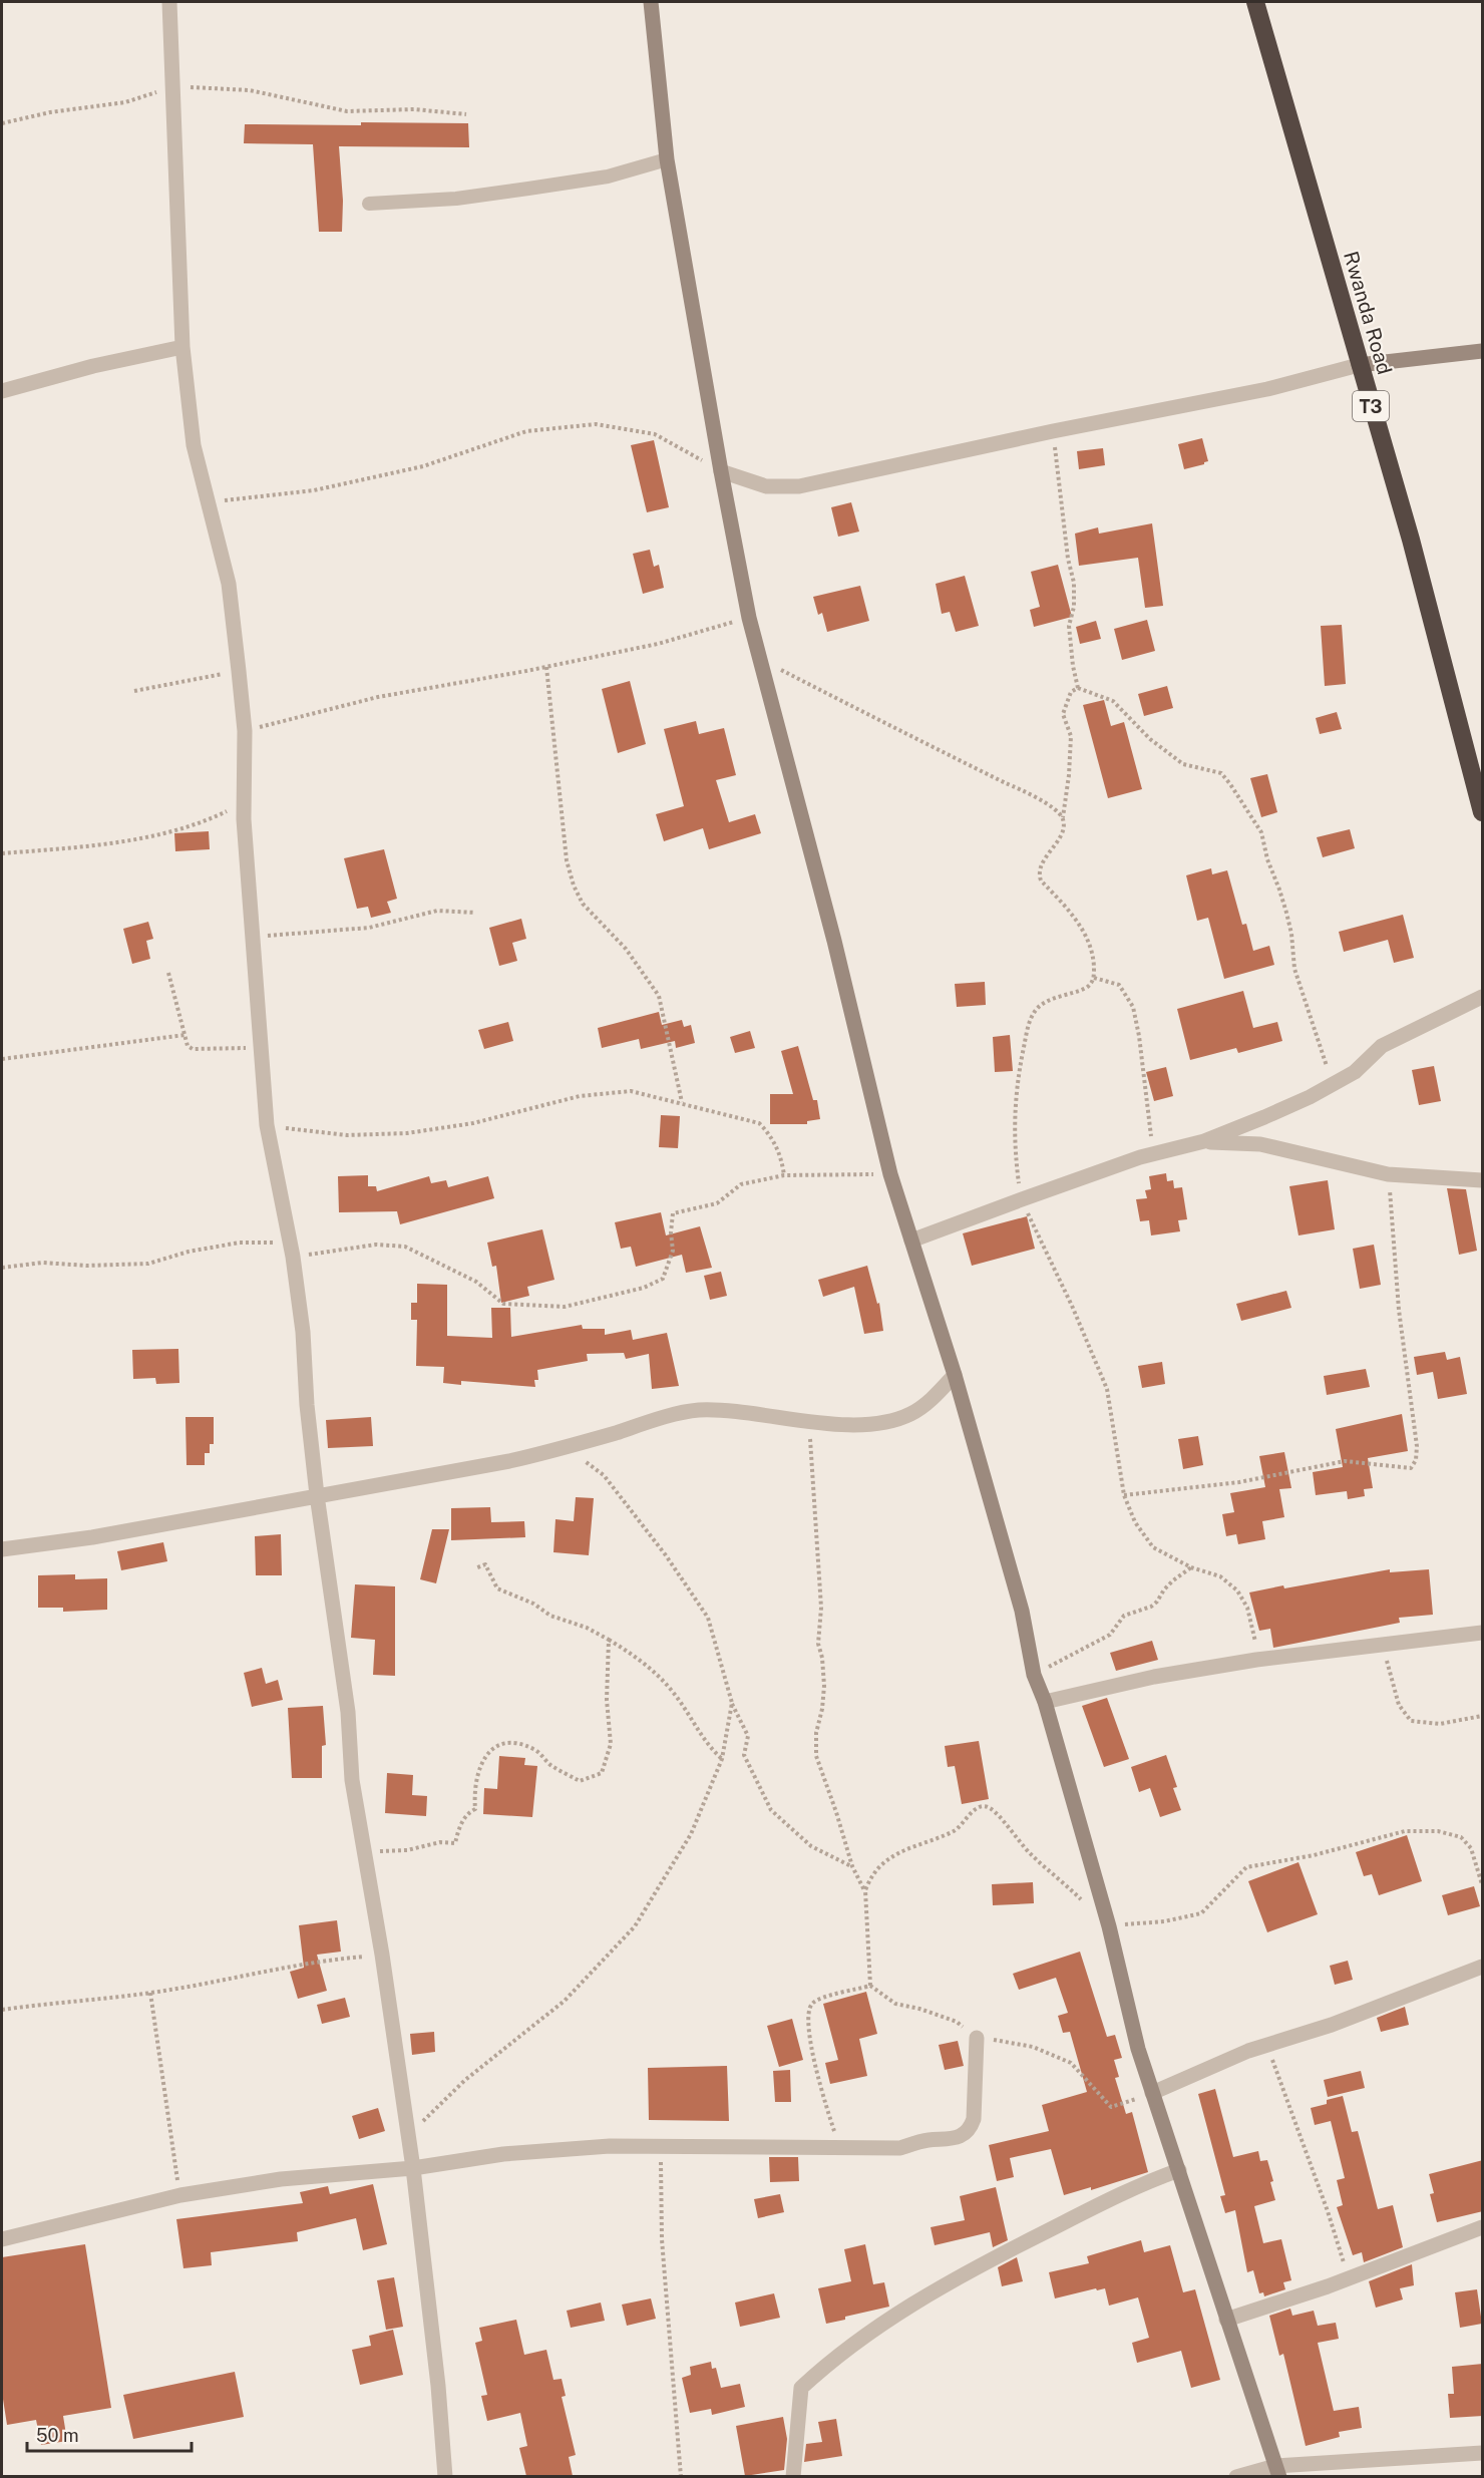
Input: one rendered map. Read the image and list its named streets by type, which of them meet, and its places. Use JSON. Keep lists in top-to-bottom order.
{
  "streets": {
    "highway": ["Rwanda Road", "T3"]
  },
  "scale_bar": "50 m"
}
